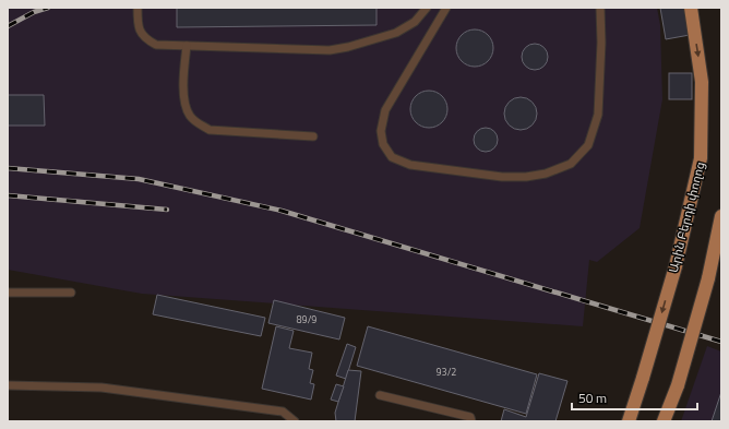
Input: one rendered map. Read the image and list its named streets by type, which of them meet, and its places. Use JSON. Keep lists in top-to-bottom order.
{
  "streets": {
    "main road": ["Արին Բերդի փողոց"]
  },
  "house_numbers": ["89/9", "93/2"],
  "scale_bar": "50 m"
}
